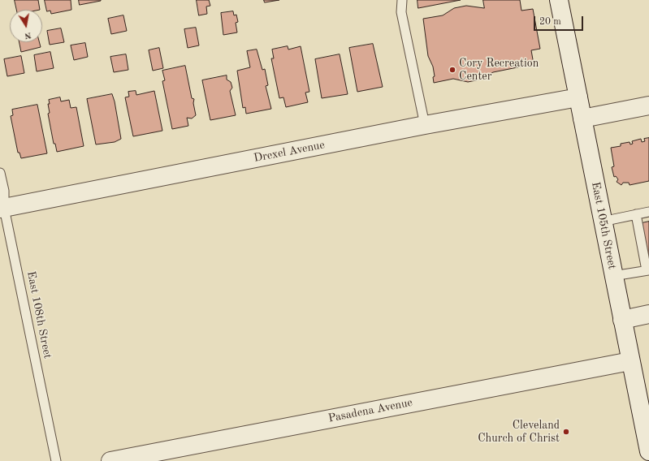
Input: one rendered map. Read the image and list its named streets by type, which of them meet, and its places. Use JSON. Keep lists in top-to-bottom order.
{
  "streets": {
    "street": ["Drexel Avenue", "East 105th Street", "Pasadena Avenue"],
    "lane": ["East 108th Street"]
  },
  "crossings": [
    ["Drexel Avenue", "East 105th Street"],
    ["Drexel Avenue", "East 108th Street"],
    ["East 105th Street", "Pasadena Avenue"]
  ],
  "places": ["Cory Recreation Center", "Cleveland Church of Christ"],
  "scale_bar": "20 m",
  "north": "bottom"
}
